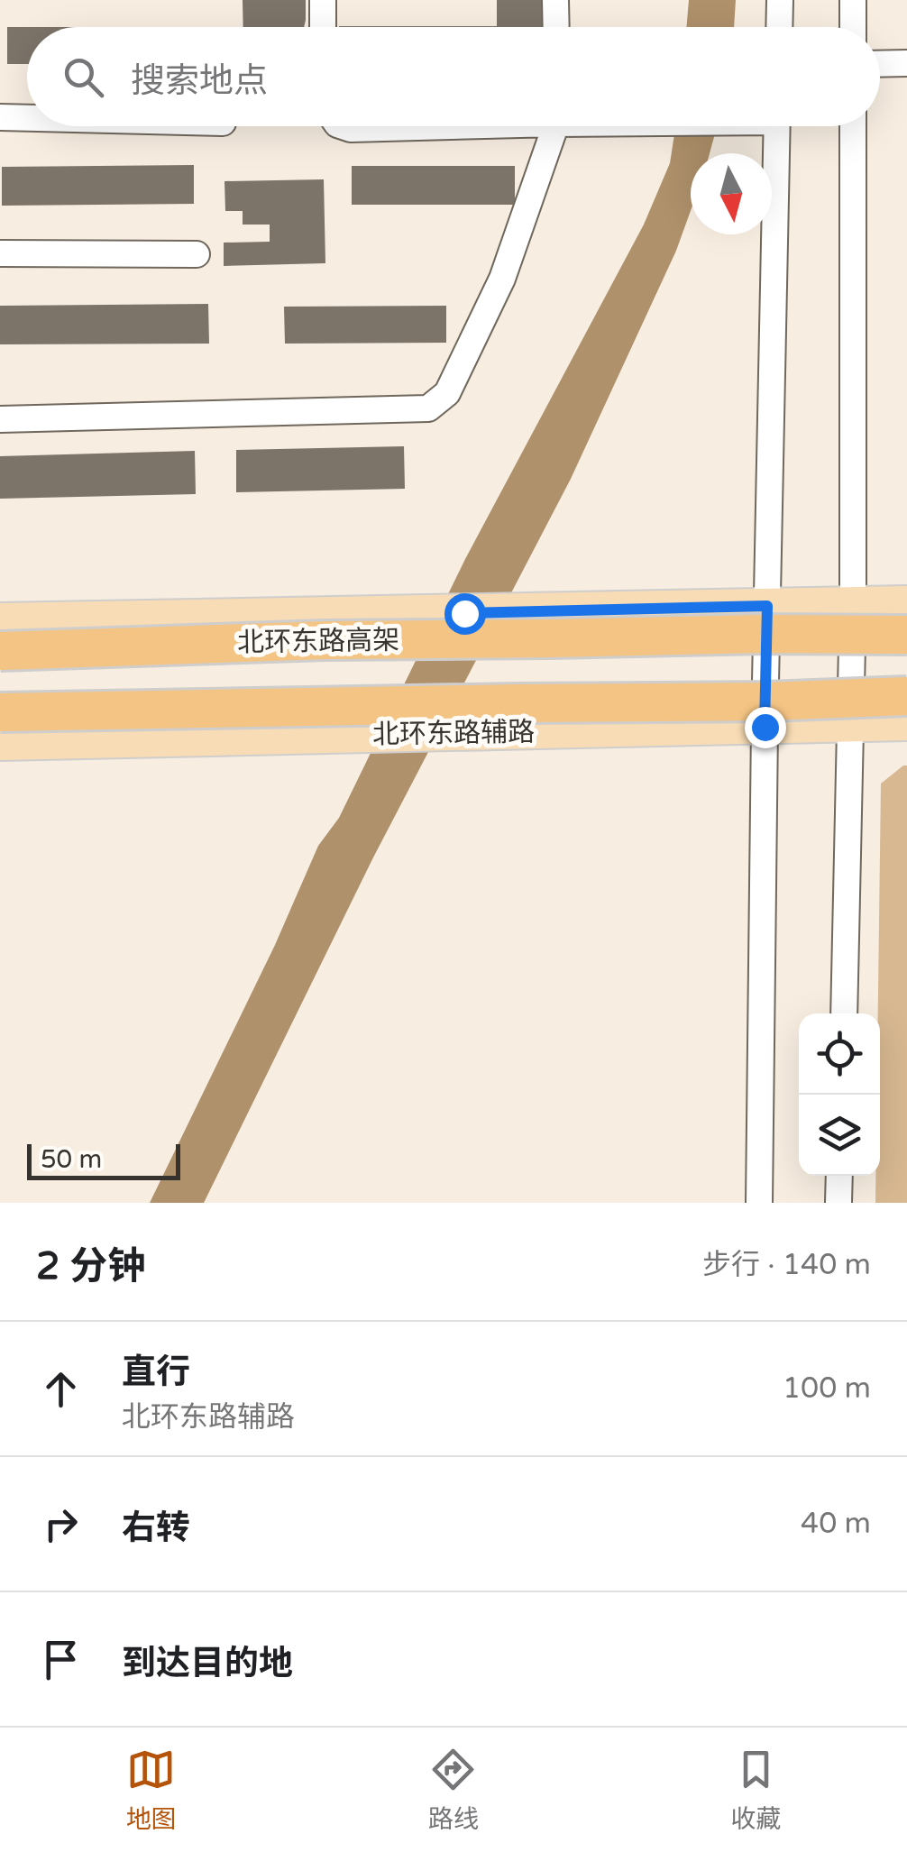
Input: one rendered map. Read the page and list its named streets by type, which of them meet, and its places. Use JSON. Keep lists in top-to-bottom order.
{
  "streets": {
    "highway": ["北环东路高架"],
    "main road": ["北环东路辅路"]
  },
  "scale_bar": "50 m",
  "north": "bottom",
  "page": {
    "search": "搜索地点",
    "scale": "50 m",
    "heading": ["2 分钟", "步行 · 140 m"],
    "list": [
      ["直行", "北环东路辅路", "100 m"],
      ["右转", "40 m"],
      "到达目的地"
    ],
    "nav": ["地图", "路线", "收藏"]
  }
}
